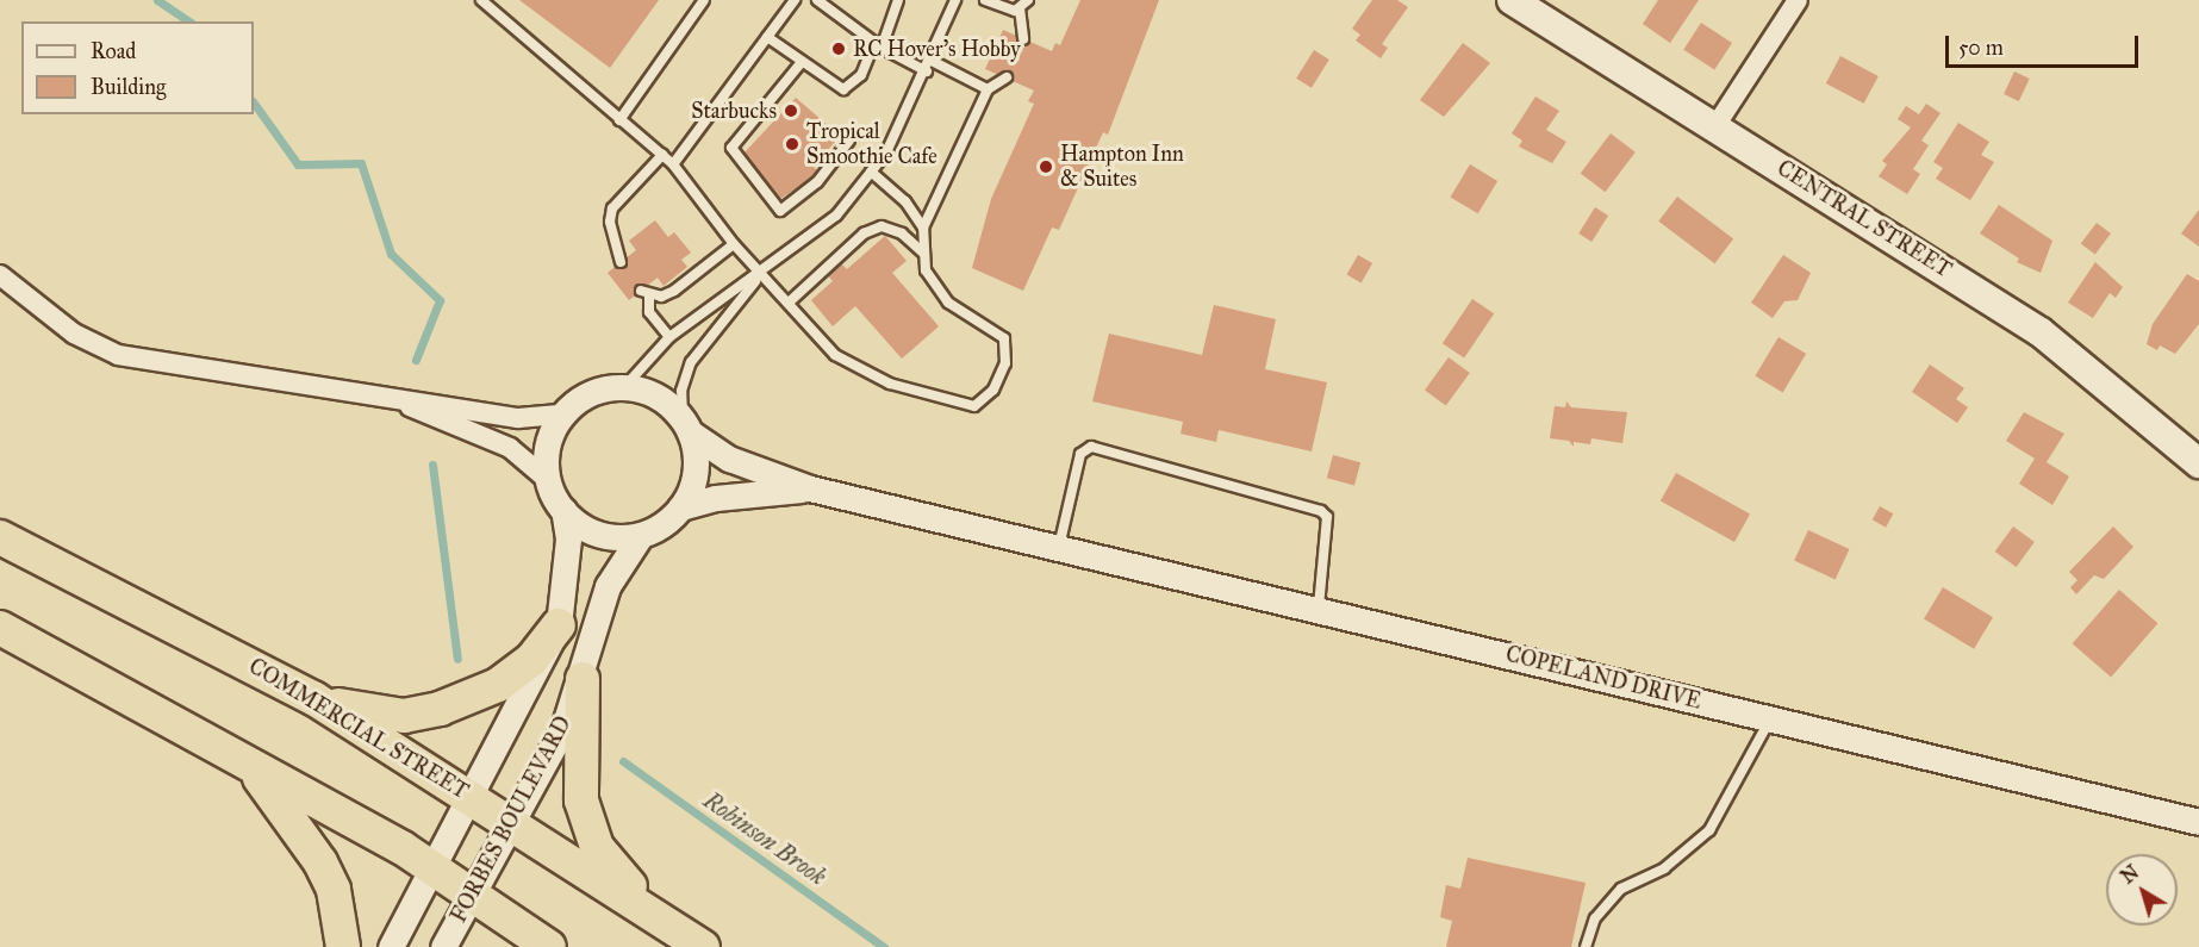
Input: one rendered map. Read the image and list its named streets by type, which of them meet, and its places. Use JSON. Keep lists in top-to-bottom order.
{
  "streets": {
    "highway": ["COMMERCIAL STREET"],
    "main road": ["CENTRAL STREET"],
    "street": ["COPELAND DRIVE", "FORBES BOULEVARD"]
  },
  "crossings": [
    ["COMMERCIAL STREET", "FORBES BOULEVARD"]
  ],
  "water": ["Robinson Brook"],
  "places": [
    "RC Hover's Hobby",
    "Starbucks",
    "Tropical Smoothie Cafe",
    "Hampton Inn & Suites"
  ],
  "legend": ["Road", "Building"],
  "scale_bar": "50 m",
  "north": "top left"
}
